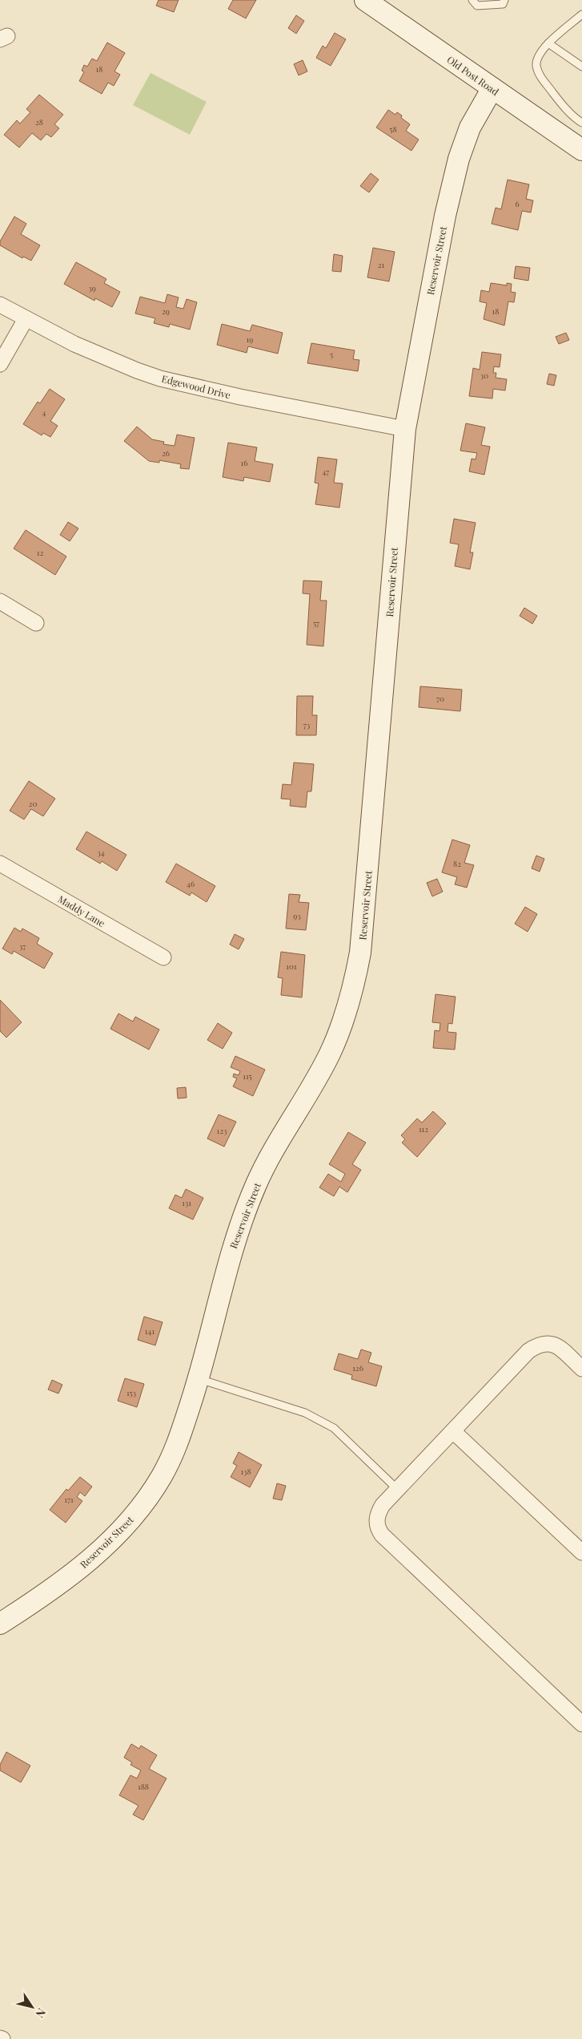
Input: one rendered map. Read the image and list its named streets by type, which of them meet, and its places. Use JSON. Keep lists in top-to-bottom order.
{
  "streets": {
    "street": [
      "Old Post Road",
      "Reservoir Street",
      "Edgewood Drive",
      "Maddy Lane"
    ]
  },
  "crossings": [
    ["Old Post Road", "Reservoir Street"],
    ["Reservoir Street", "Edgewood Drive"]
  ],
  "house_numbers": [
    "18",
    "28",
    "58",
    "6",
    "21",
    "39",
    "29",
    "18",
    "19",
    "5",
    "30",
    "4",
    "26",
    "16",
    "47",
    "12",
    "57",
    "70",
    "73",
    "20",
    "34",
    "82",
    "46",
    "93",
    "37",
    "101",
    "115",
    "112",
    "123",
    "131",
    "141",
    "126",
    "153",
    "138",
    "171",
    "188"
  ],
  "north": "bottom right"
}
